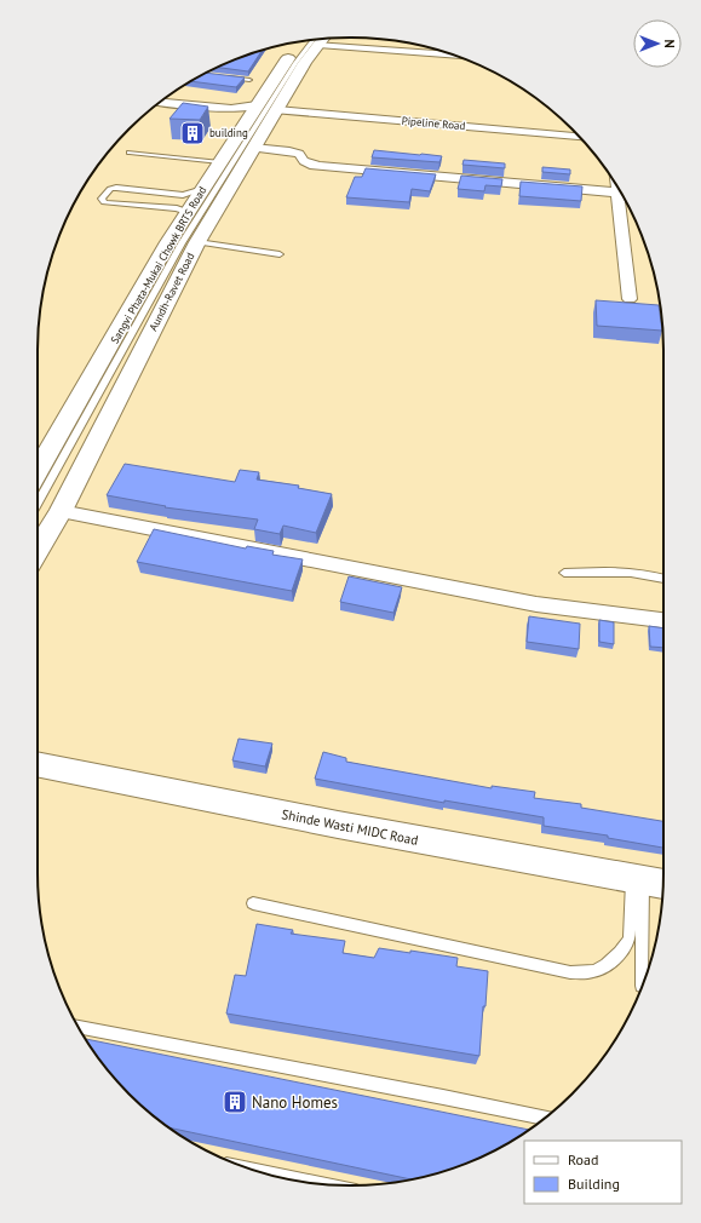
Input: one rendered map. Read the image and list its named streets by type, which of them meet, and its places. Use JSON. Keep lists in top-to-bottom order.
{
  "streets": {
    "main road": ["Aundh-Ravet Road"],
    "street": ["Pipeline Road", "Shinde Wasti MIDC Road"],
    "lane": ["Sangvi Phata-Mukai Chowk BRTS Road"]
  },
  "crossings": [
    ["Pipeline Road", "Aundh-Ravet Road"]
  ],
  "places": {
    "building": ["building", "Nano Homes"]
  },
  "legend": ["Road", "Building"],
  "north": "right"
}
